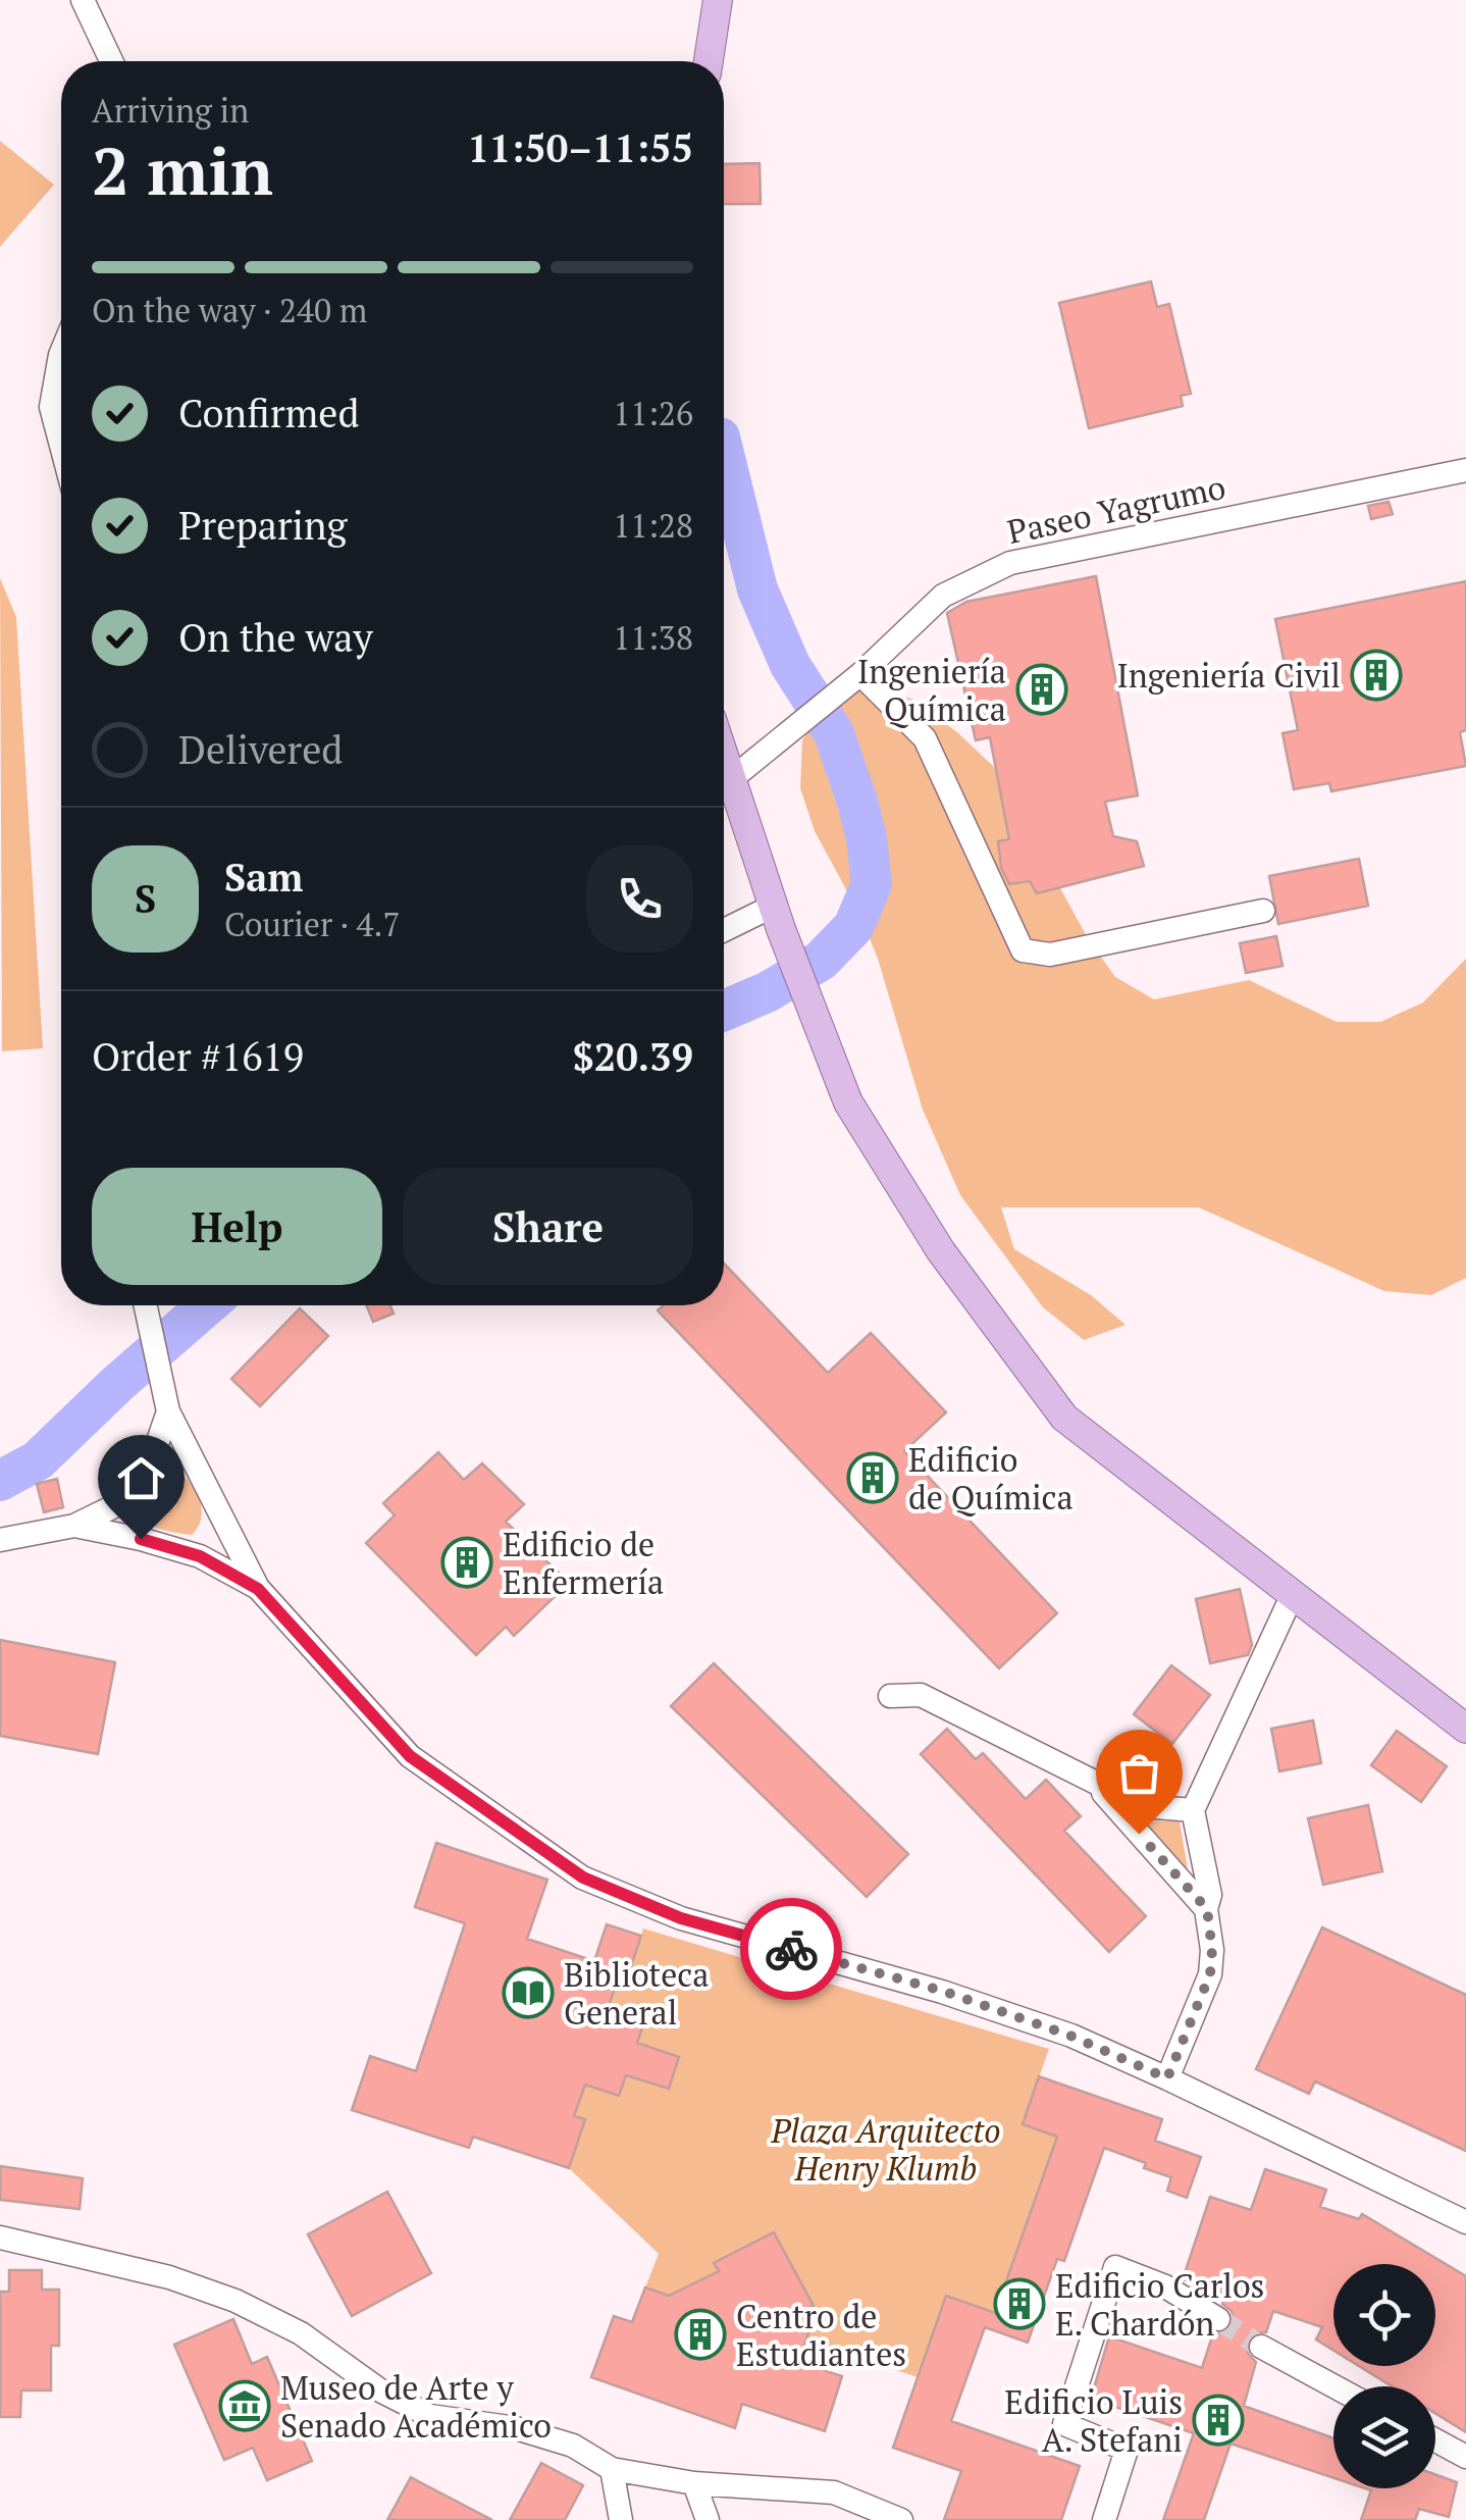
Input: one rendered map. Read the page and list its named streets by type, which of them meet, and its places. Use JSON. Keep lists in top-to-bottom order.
{
  "streets": {
    "street": ["Paseo Yagrumo"]
  },
  "parks": ["Plaza Arquitecto Henry Klumb"],
  "places": {
    "building": [
      "Ingeniería Civil",
      "Ingeniería Química",
      "Edificio de Química",
      "Edificio de Enfermería",
      "Edificio Carlos E. Chardón",
      "Centro de Estudiantes",
      "Edificio Luis A. Stefani"
    ],
    "library": ["Biblioteca General"],
    "museum": ["Museo de Arte y Senado Académico"]
  },
  "page": {
    "heading": ["2 min", "Arriving in", "11:50–11:55"],
    "panel": [
      "Sam",
      "Courier · 4.7",
      "Order #1619",
      "$20.39"
    ],
    "bar": "On the way · 240 m",
    "list": [
      ["Confirmed", "11:26"],
      ["Preparing", "11:28"],
      ["On the way", "11:38"],
      "Delivered"
    ],
    "round": "S",
    "buttons": ["Help", "Share"]
  }
}
